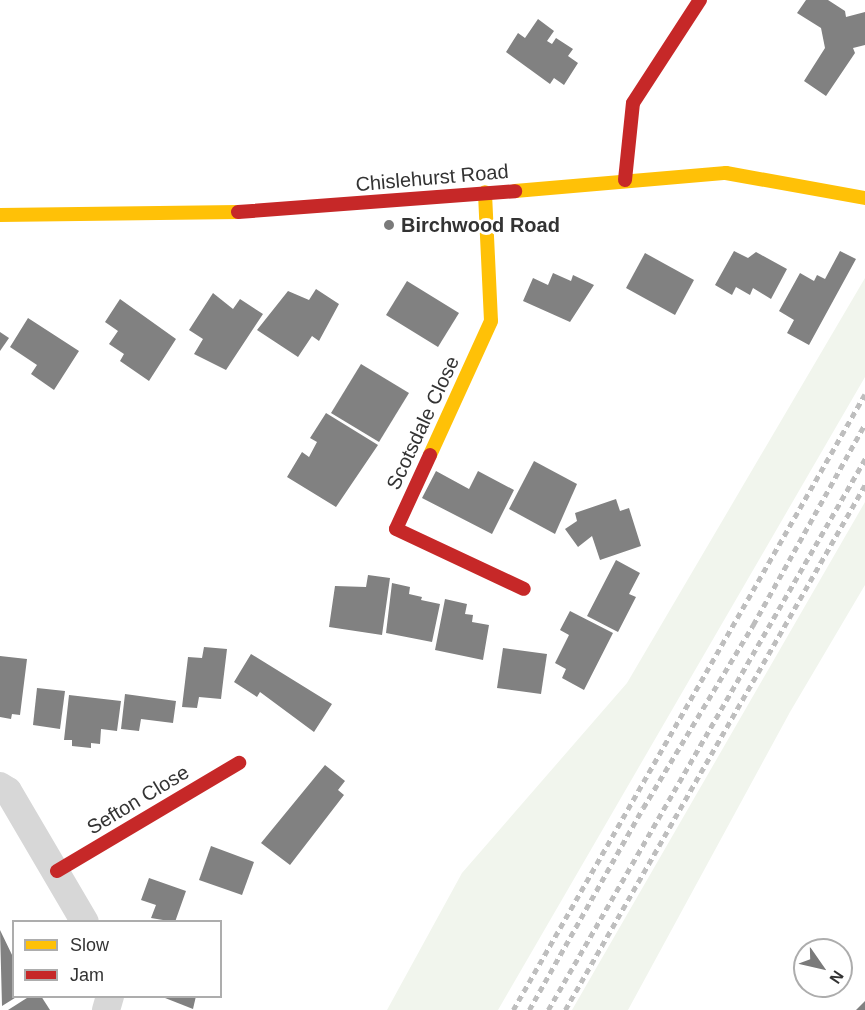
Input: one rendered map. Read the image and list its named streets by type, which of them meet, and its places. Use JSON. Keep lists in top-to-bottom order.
{
  "streets": {
    "street": ["Chislehurst Road", "Scotsdale Close", "Sefton Close"]
  },
  "crossings": [
    ["Chislehurst Road", "Scotsdale Close"]
  ],
  "places": ["Birchwood Road"],
  "legend": ["Slow", "Jam"],
  "north": "bottom right"
}
